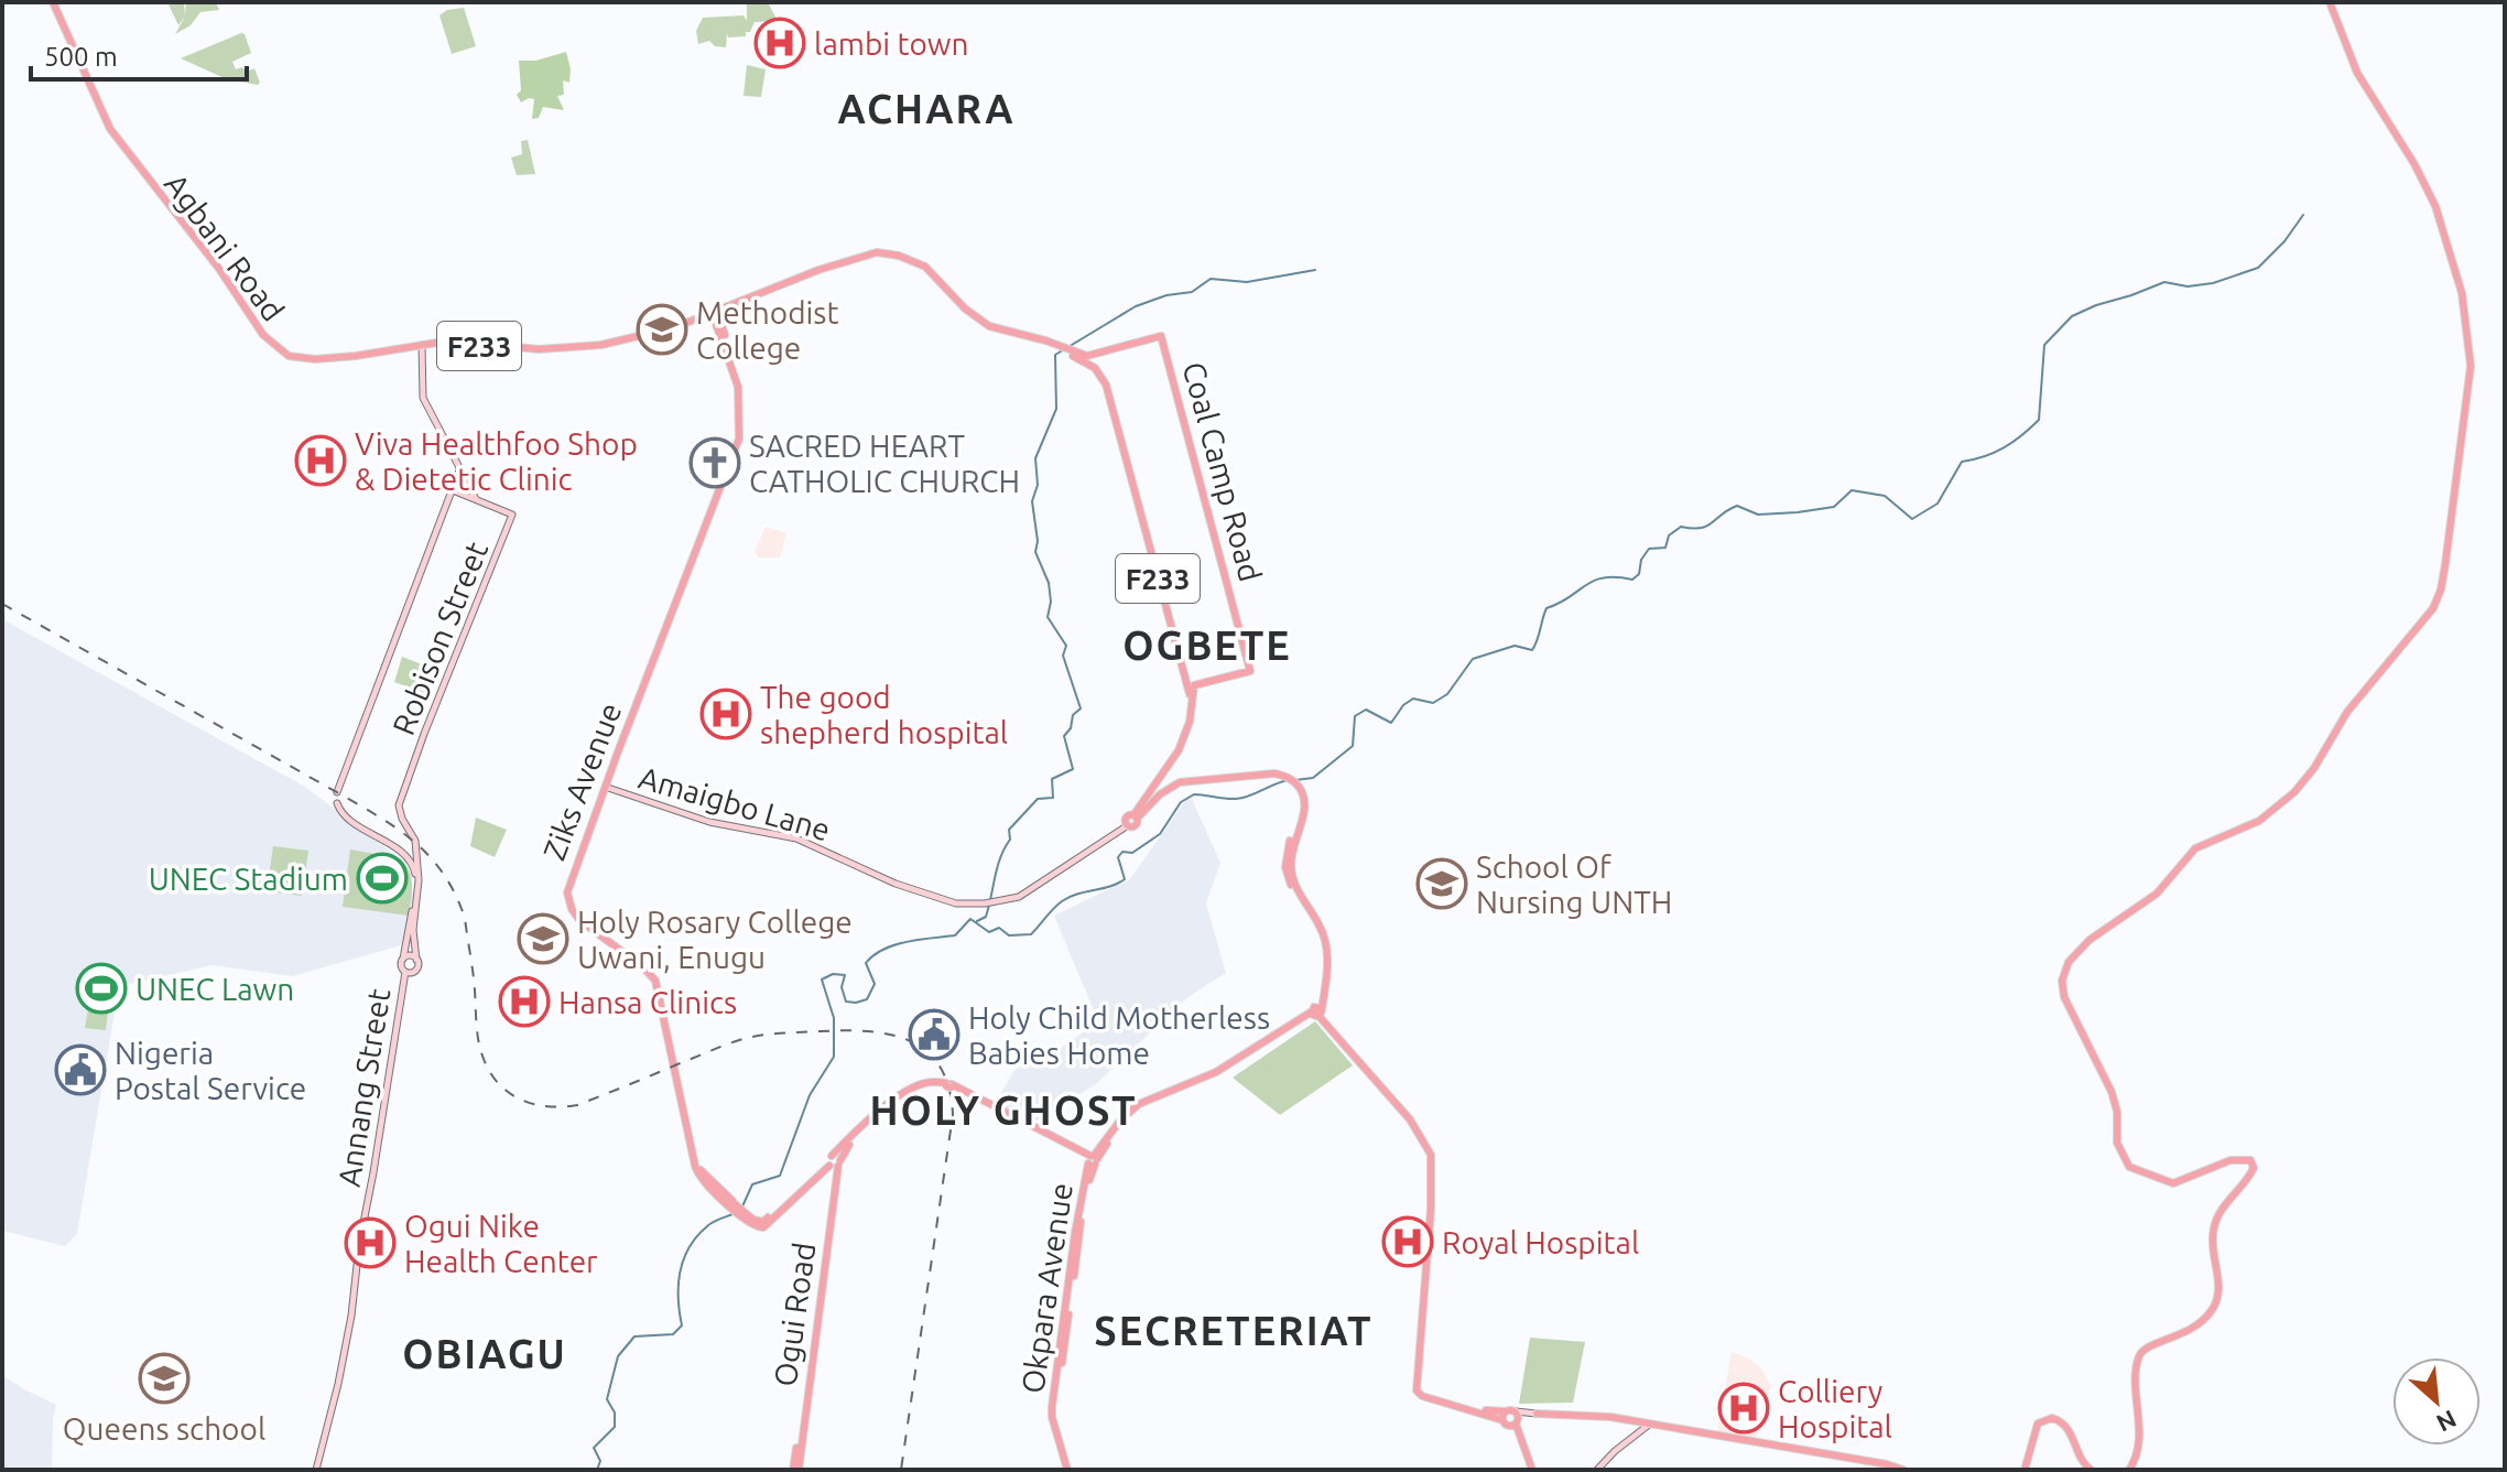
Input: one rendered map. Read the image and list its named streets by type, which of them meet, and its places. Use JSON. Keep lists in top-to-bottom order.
{
  "streets": {
    "main road": [
      "Agbani Road",
      "F233",
      "Coal Camp Road",
      "Robison Street",
      "Ziks Avenue",
      "Amaigbo Lane",
      "Annang Street",
      "Okpara Avenue",
      "Ogui Road"
    ]
  },
  "crossings": [
    ["Agbani Road", "F233"],
    ["Agbani Road", "Coal Camp Road"],
    ["Agbani Road", "Ziks Avenue"],
    ["F233", "Coal Camp Road"],
    ["Ziks Avenue", "Amaigbo Lane"],
    ["Ziks Avenue", "Ogui Road"]
  ],
  "districts": [
    "ACHARA",
    "OGBETE",
    "HOLY GHOST",
    "SECRETERIAT",
    "OBIAGU"
  ],
  "places": {
    "hospital": [
      "lambi town",
      "Viva Healthfoo Shop & Dietetic Clinic",
      "The good shepherd hospital",
      "Hansa Clinics",
      "Royal Hospital",
      "Ogui Nike Health Center",
      "Colliery Hospital"
    ],
    "school or university": [
      "Methodist College",
      "School Of Nursing UNTH",
      "Holy Rosary College Uwani, Enugu",
      "Queens school"
    ],
    "church": ["SACRED HEART CATHOLIC CHURCH"],
    "sports": ["UNEC Stadium", "UNEC Lawn"],
    "public building": ["Holy Child Motherless Babies Home", "Nigeria Postal Service"]
  },
  "scale_bar": "500 m",
  "north": "bottom right"
}
